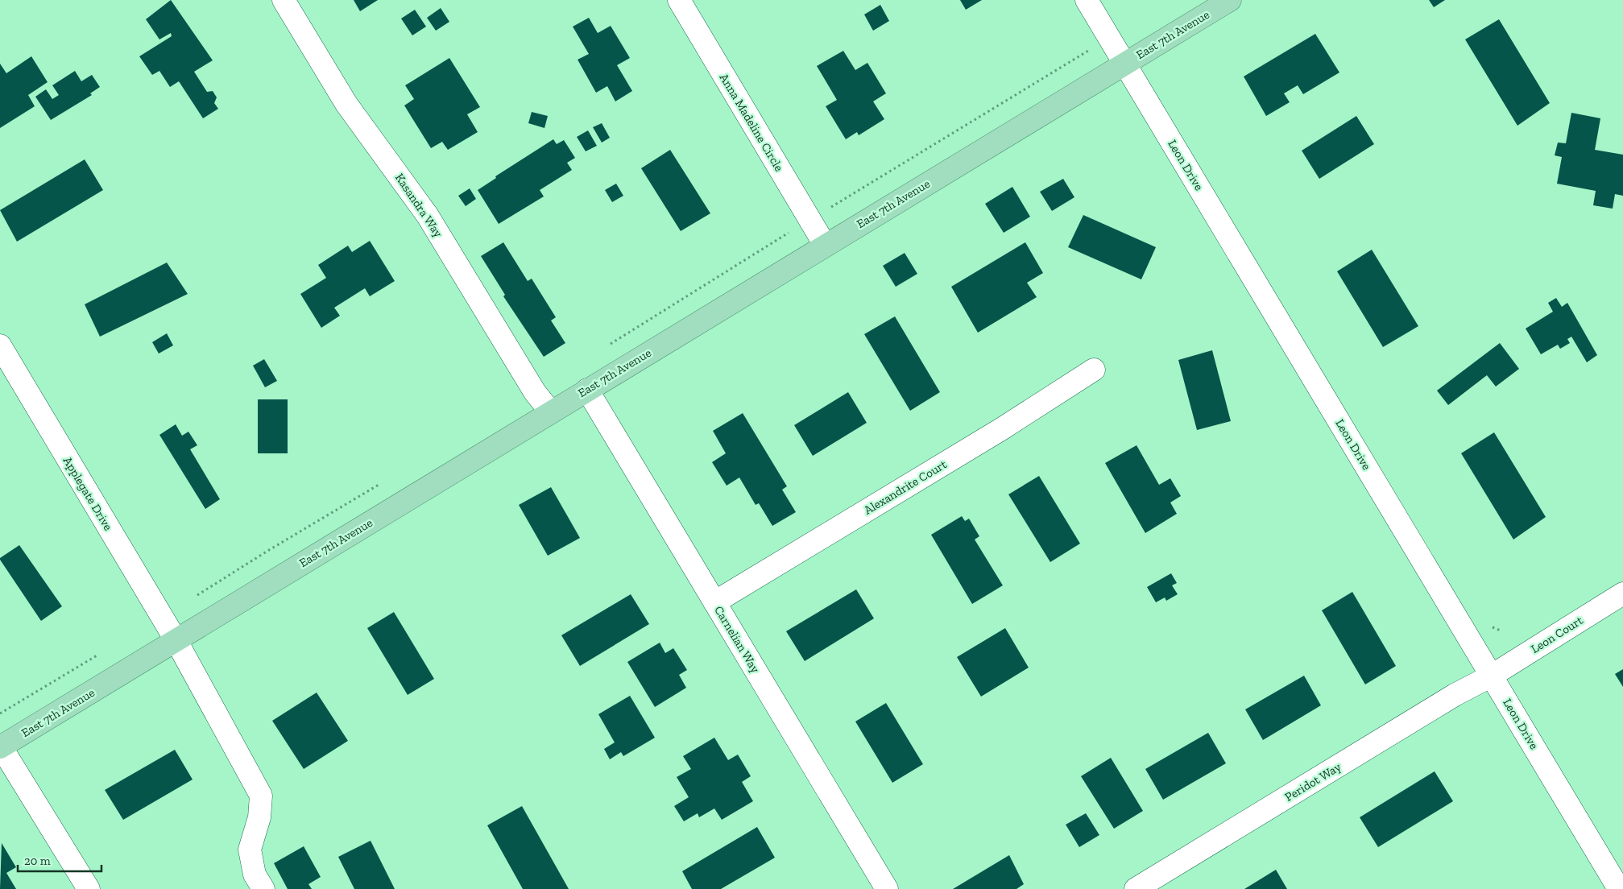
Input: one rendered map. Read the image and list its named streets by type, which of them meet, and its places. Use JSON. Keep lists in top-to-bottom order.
{
  "streets": {
    "main road": ["East 7th Avenue"],
    "street": [
      "Anna Madeline Circle",
      "Leon Drive",
      "Kasandra Way",
      "Alexandrite Court",
      "Applegate Drive",
      "Leon Court",
      "Carnelian Way",
      "Peridot Way"
    ]
  },
  "crossings": [
    ["East 7th Avenue", "Anna Madeline Circle"],
    ["East 7th Avenue", "Leon Drive"],
    ["East 7th Avenue", "Kasandra Way"],
    ["East 7th Avenue", "Applegate Drive"],
    ["East 7th Avenue", "Carnelian Way"],
    ["Leon Drive", "Leon Court"],
    ["Leon Drive", "Peridot Way"],
    ["Alexandrite Court", "Carnelian Way"],
    ["Leon Court", "Peridot Way"]
  ],
  "scale_bar": "20 m"
}
